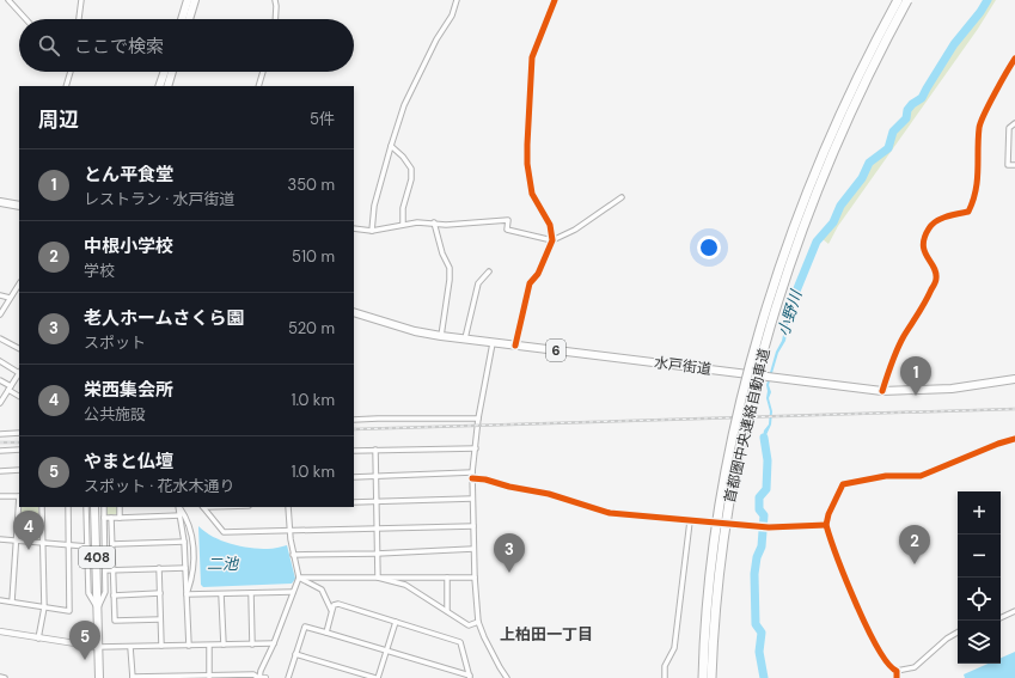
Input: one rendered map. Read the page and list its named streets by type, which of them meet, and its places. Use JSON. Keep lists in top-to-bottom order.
{
  "streets": {
    "highway": [
      "6",
      "水戸街道",
      "首都圏中央連絡自動車道",
      "408"
    ]
  },
  "districts": ["上柏田一丁目"],
  "water": ["小野川", "二池"],
  "page": {
    "search": "ここで検索",
    "heading": ["周辺", "5件"],
    "list": [
      {
        "mark": "1",
        "name": "とん平食堂",
        "note": "レストラン · 水戸街道",
        "value": "350 m"
      },
      {
        "mark": "2",
        "name": "中根小学校",
        "note": "学校",
        "value": "510 m"
      },
      {
        "mark": "3",
        "name": "老人ホームさくら園",
        "note": "スポット",
        "value": "520 m"
      },
      {
        "mark": "4",
        "name": "栄西集会所",
        "note": "公共施設",
        "value": "1.0 km"
      },
      {
        "mark": "5",
        "name": "やまと仏壇",
        "note": "スポット · 花水木通り",
        "value": "1.0 km"
      }
    ],
    "pins": [
      "1",
      "4",
      "2",
      "3",
      "5"
    ],
    "map_buttons": ["+", "−"]
  }
}
